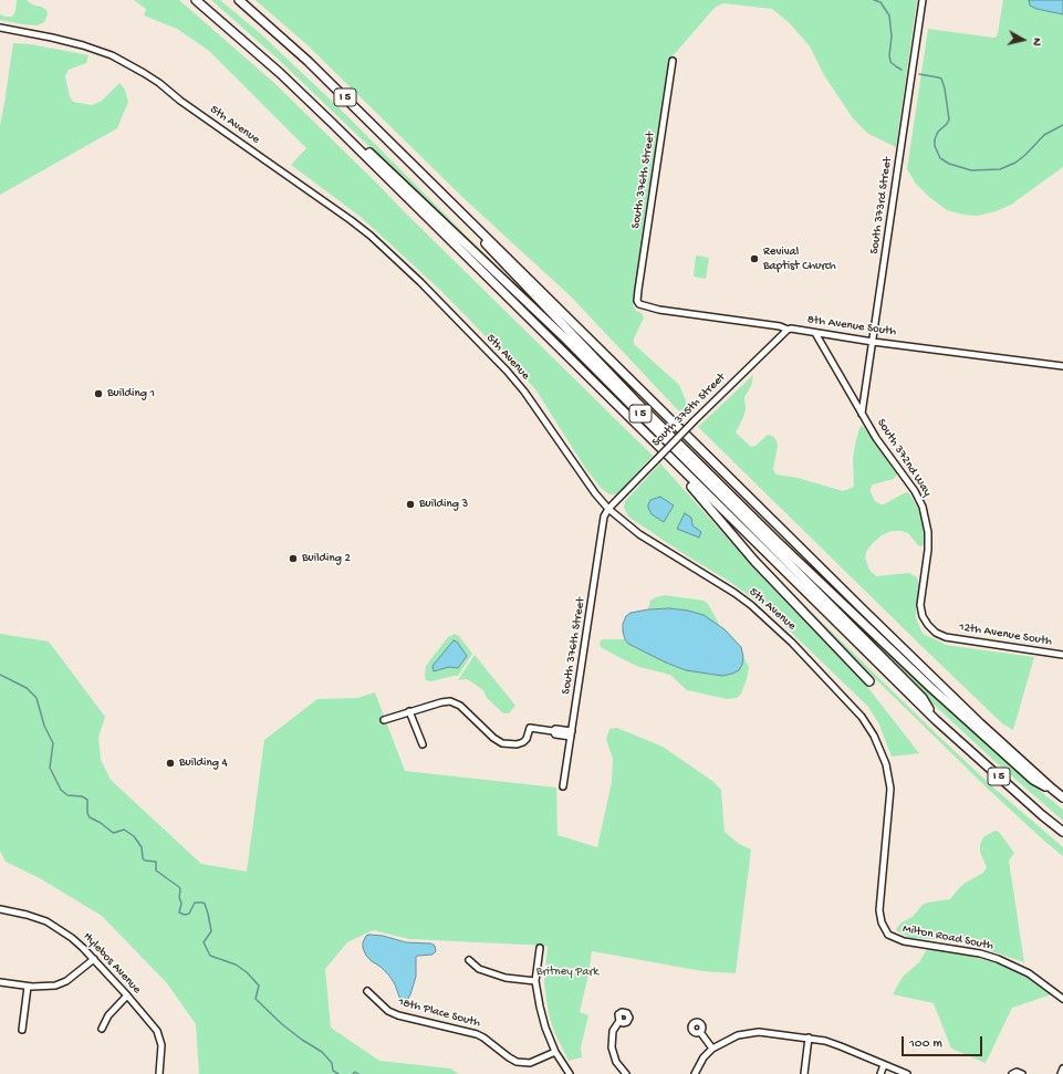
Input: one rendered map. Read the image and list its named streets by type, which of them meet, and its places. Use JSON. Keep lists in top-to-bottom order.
{
  "streets": {
    "highway": ["I 5"],
    "street": [
      "5th Avenue",
      "South 376th Street",
      "South 373rd Street",
      "8th Avenue South",
      "South 375th Street",
      "South 372nd Way",
      "12th Avenue South",
      "Milton Road South",
      "Hylebos Avenue",
      "18th Place South"
    ]
  },
  "crossings": [
    ["5th Avenue", "South 376th Street"],
    ["5th Avenue", "South 375th Street"],
    ["5th Avenue", "Milton Road South"],
    ["South 376th Street", "8th Avenue South"],
    ["South 376th Street", "South 375th Street"],
    ["South 373rd Street", "8th Avenue South"],
    ["South 373rd Street", "South 372nd Way"],
    ["8th Avenue South", "South 375th Street"],
    ["8th Avenue South", "South 372nd Way"],
    ["South 372nd Way", "12th Avenue South"]
  ],
  "parks": ["Britney Park"],
  "places": [
    "Revival Baptist Church",
    "Building 1",
    "Building 3",
    "Building 2",
    "Building 4"
  ],
  "scale_bar": "100 m",
  "north": "right"
}
